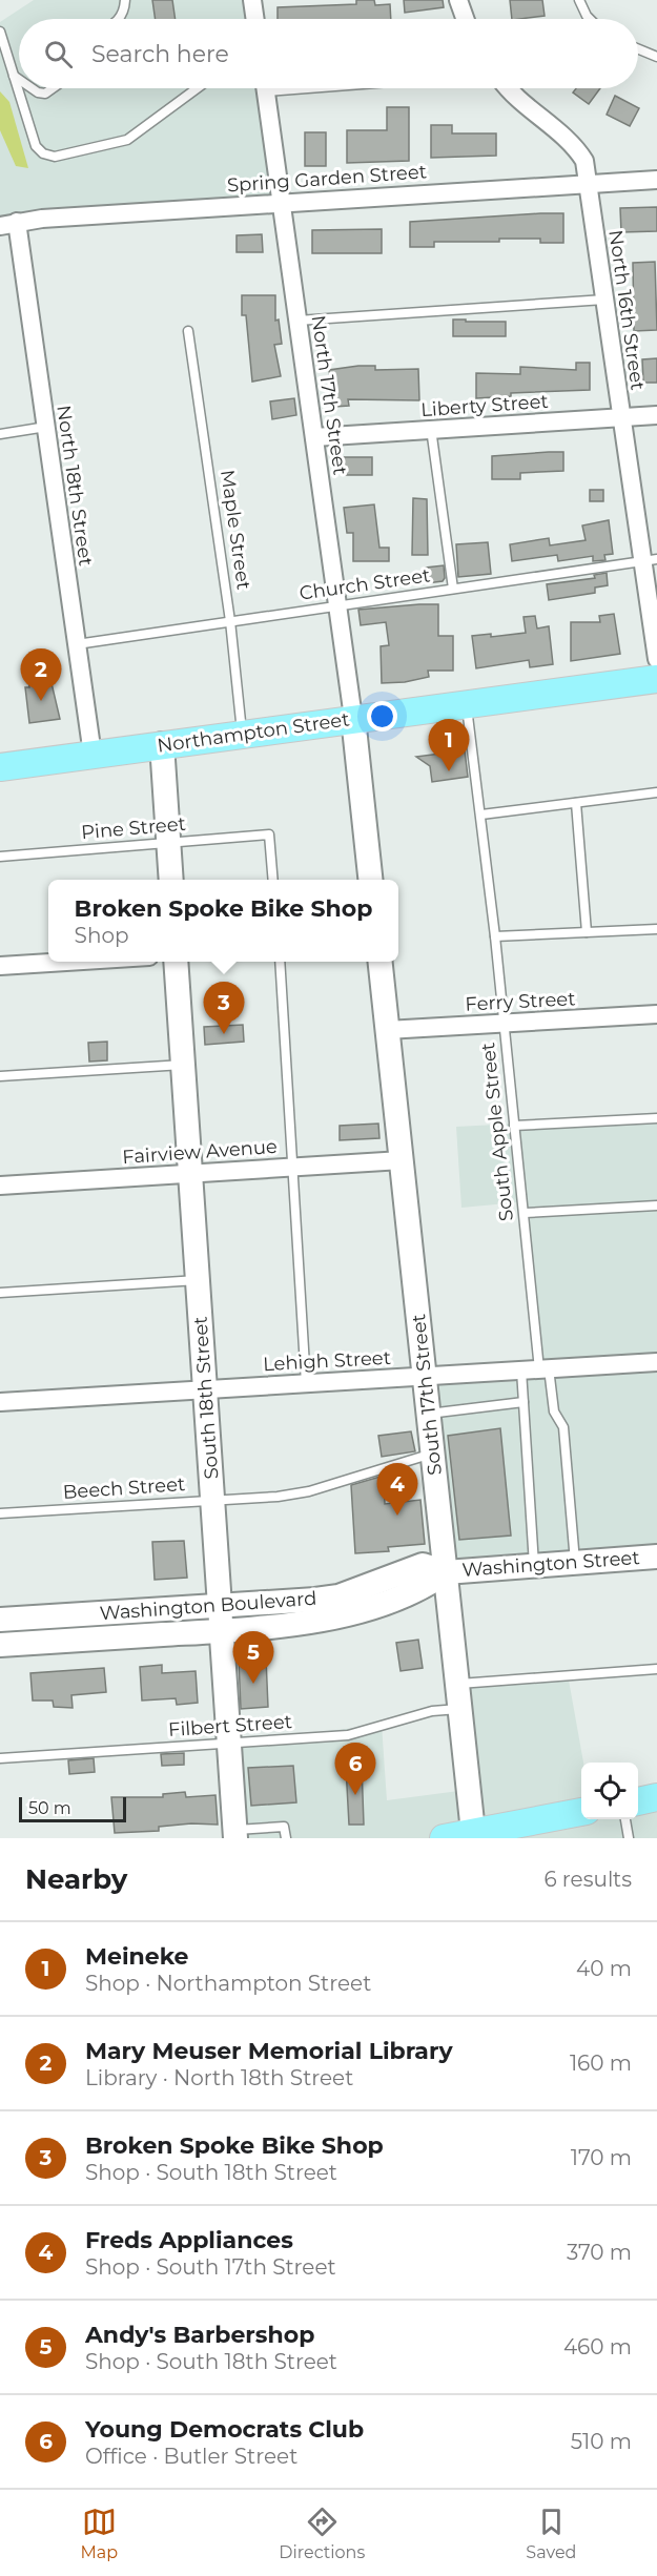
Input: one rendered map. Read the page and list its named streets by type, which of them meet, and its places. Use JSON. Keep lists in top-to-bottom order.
{
  "streets": {
    "main road": ["Northampton Street"],
    "street": [
      "Spring Garden Street",
      "North 16th Street",
      "North 17th Street",
      "Liberty Street",
      "North 18th Street",
      "Ferry Street",
      "Fairview Avenue",
      "Lehigh Street",
      "South 17th Street",
      "South 18th Street",
      "Washington Street",
      "Washington Boulevard"
    ],
    "lane": [
      "Maple Street",
      "Church Street",
      "Pine Street",
      "South Apple Street",
      "Beech Street",
      "Filbert Street"
    ]
  },
  "crossings": [
    ["Spring Garden Street", "North 16th Street"],
    ["Spring Garden Street", "North 17th Street"],
    ["Spring Garden Street", "North 18th Street"],
    ["North 16th Street", "Liberty Street"],
    ["North 16th Street", "Church Street"],
    ["North 17th Street", "Liberty Street"],
    ["North 17th Street", "Church Street"],
    ["North 17th Street", "Northampton Street"],
    ["North 18th Street", "Church Street"],
    ["North 18th Street", "Northampton Street"],
    ["Maple Street", "Church Street"],
    ["Maple Street", "Northampton Street"],
    ["Northampton Street", "South Apple Street"],
    ["Ferry Street", "South Apple Street"],
    ["Ferry Street", "South 17th Street"],
    ["South Apple Street", "Lehigh Street"],
    ["South Apple Street", "Washington Street"],
    ["Fairview Avenue", "South 17th Street"],
    ["Fairview Avenue", "South 18th Street"],
    ["Lehigh Street", "South 17th Street"],
    ["Lehigh Street", "South 18th Street"],
    ["South 17th Street", "Beech Street"],
    ["South 17th Street", "Washington Street"],
    ["South 17th Street", "Washington Boulevard"],
    ["South 17th Street", "Filbert Street"],
    ["South 18th Street", "Beech Street"],
    ["South 18th Street", "Washington Boulevard"],
    ["South 18th Street", "Filbert Street"],
    ["Washington Street", "Washington Boulevard"]
  ],
  "scale_bar": "50 m",
  "page": {
    "search": "Search here",
    "pins": [
      "2",
      "1",
      "3",
      "4",
      "5",
      "6"
    ],
    "popup": ["Broken Spoke Bike Shop", "Shop"],
    "scale": "50 m",
    "heading": ["Nearby", "6 results"],
    "list": [
      {
        "mark": "1",
        "name": "Meineke",
        "note": "Shop · Northampton Street",
        "value": "40 m"
      },
      {
        "mark": "2",
        "name": "Mary Meuser Memorial Library",
        "note": "Library · North 18th Street",
        "value": "160 m"
      },
      {
        "mark": "3",
        "name": "Broken Spoke Bike Shop",
        "note": "Shop · South 18th Street",
        "value": "170 m"
      },
      {
        "mark": "4",
        "name": "Freds Appliances",
        "note": "Shop · South 17th Street",
        "value": "370 m"
      },
      {
        "mark": "5",
        "name": "Andy's Barbershop",
        "note": "Shop · South 18th Street",
        "value": "460 m"
      },
      {
        "mark": "6",
        "name": "Young Democrats Club",
        "note": "Office · Butler Street",
        "value": "510 m"
      }
    ],
    "nav": ["Map", "Directions", "Saved"]
  }
}
